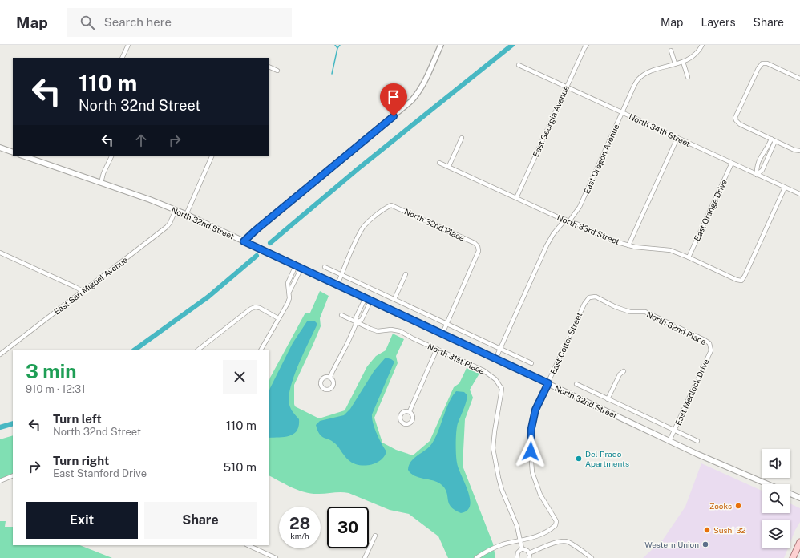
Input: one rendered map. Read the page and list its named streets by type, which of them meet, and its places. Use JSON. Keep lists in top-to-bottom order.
{
  "streets": {
    "main road": ["North 32nd Street"],
    "street": [
      "East Georgia Avenue",
      "North 34th Street",
      "East Oregon Avenue",
      "East Orange Drive",
      "North 32nd Place",
      "North 33rd Street",
      "East San Miguel Avenue",
      "East Colter Street",
      "North 31st Place",
      "East Medlock Drive"
    ]
  },
  "crossings": [
    ["East Georgia Avenue", "North 34th Street"],
    ["East Georgia Avenue", "North 33rd Street"],
    ["North 34th Street", "East Oregon Avenue"],
    ["North 34th Street", "East Orange Drive"],
    ["North 34th Street", "North 33rd Street"],
    ["East Oregon Avenue", "North 33rd Street"],
    ["East Orange Drive", "North 33rd Street"],
    ["North 32nd Street", "East San Miguel Avenue"],
    ["North 32nd Street", "East Colter Street"],
    ["North 32nd Street", "East Medlock Drive"],
    ["North 32nd Place", "East Colter Street"],
    ["North 32nd Place", "East Medlock Drive"],
    ["East Colter Street", "North 31st Place"]
  ],
  "places": [
    "Del Prado Apartments",
    "Zooks",
    "Sushi 32",
    "Western Union"
  ],
  "page": {
    "header": "Map",
    "search": "Search here",
    "nav": ["Map", "Layers", "Share"],
    "turn": ["110 m", "North 32nd Street"],
    "heading": ["3 min", "910 m · 12:31"],
    "list": [
      {
        "name": "Turn left",
        "note": "North 32nd Street",
        "value": "110 m"
      },
      {
        "name": "Turn right",
        "note": "East Stanford Drive",
        "value": "510 m"
      }
    ],
    "buttons": ["Exit", "Share"],
    "speed": "28 km/h",
    "limit": "30"
  }
}
